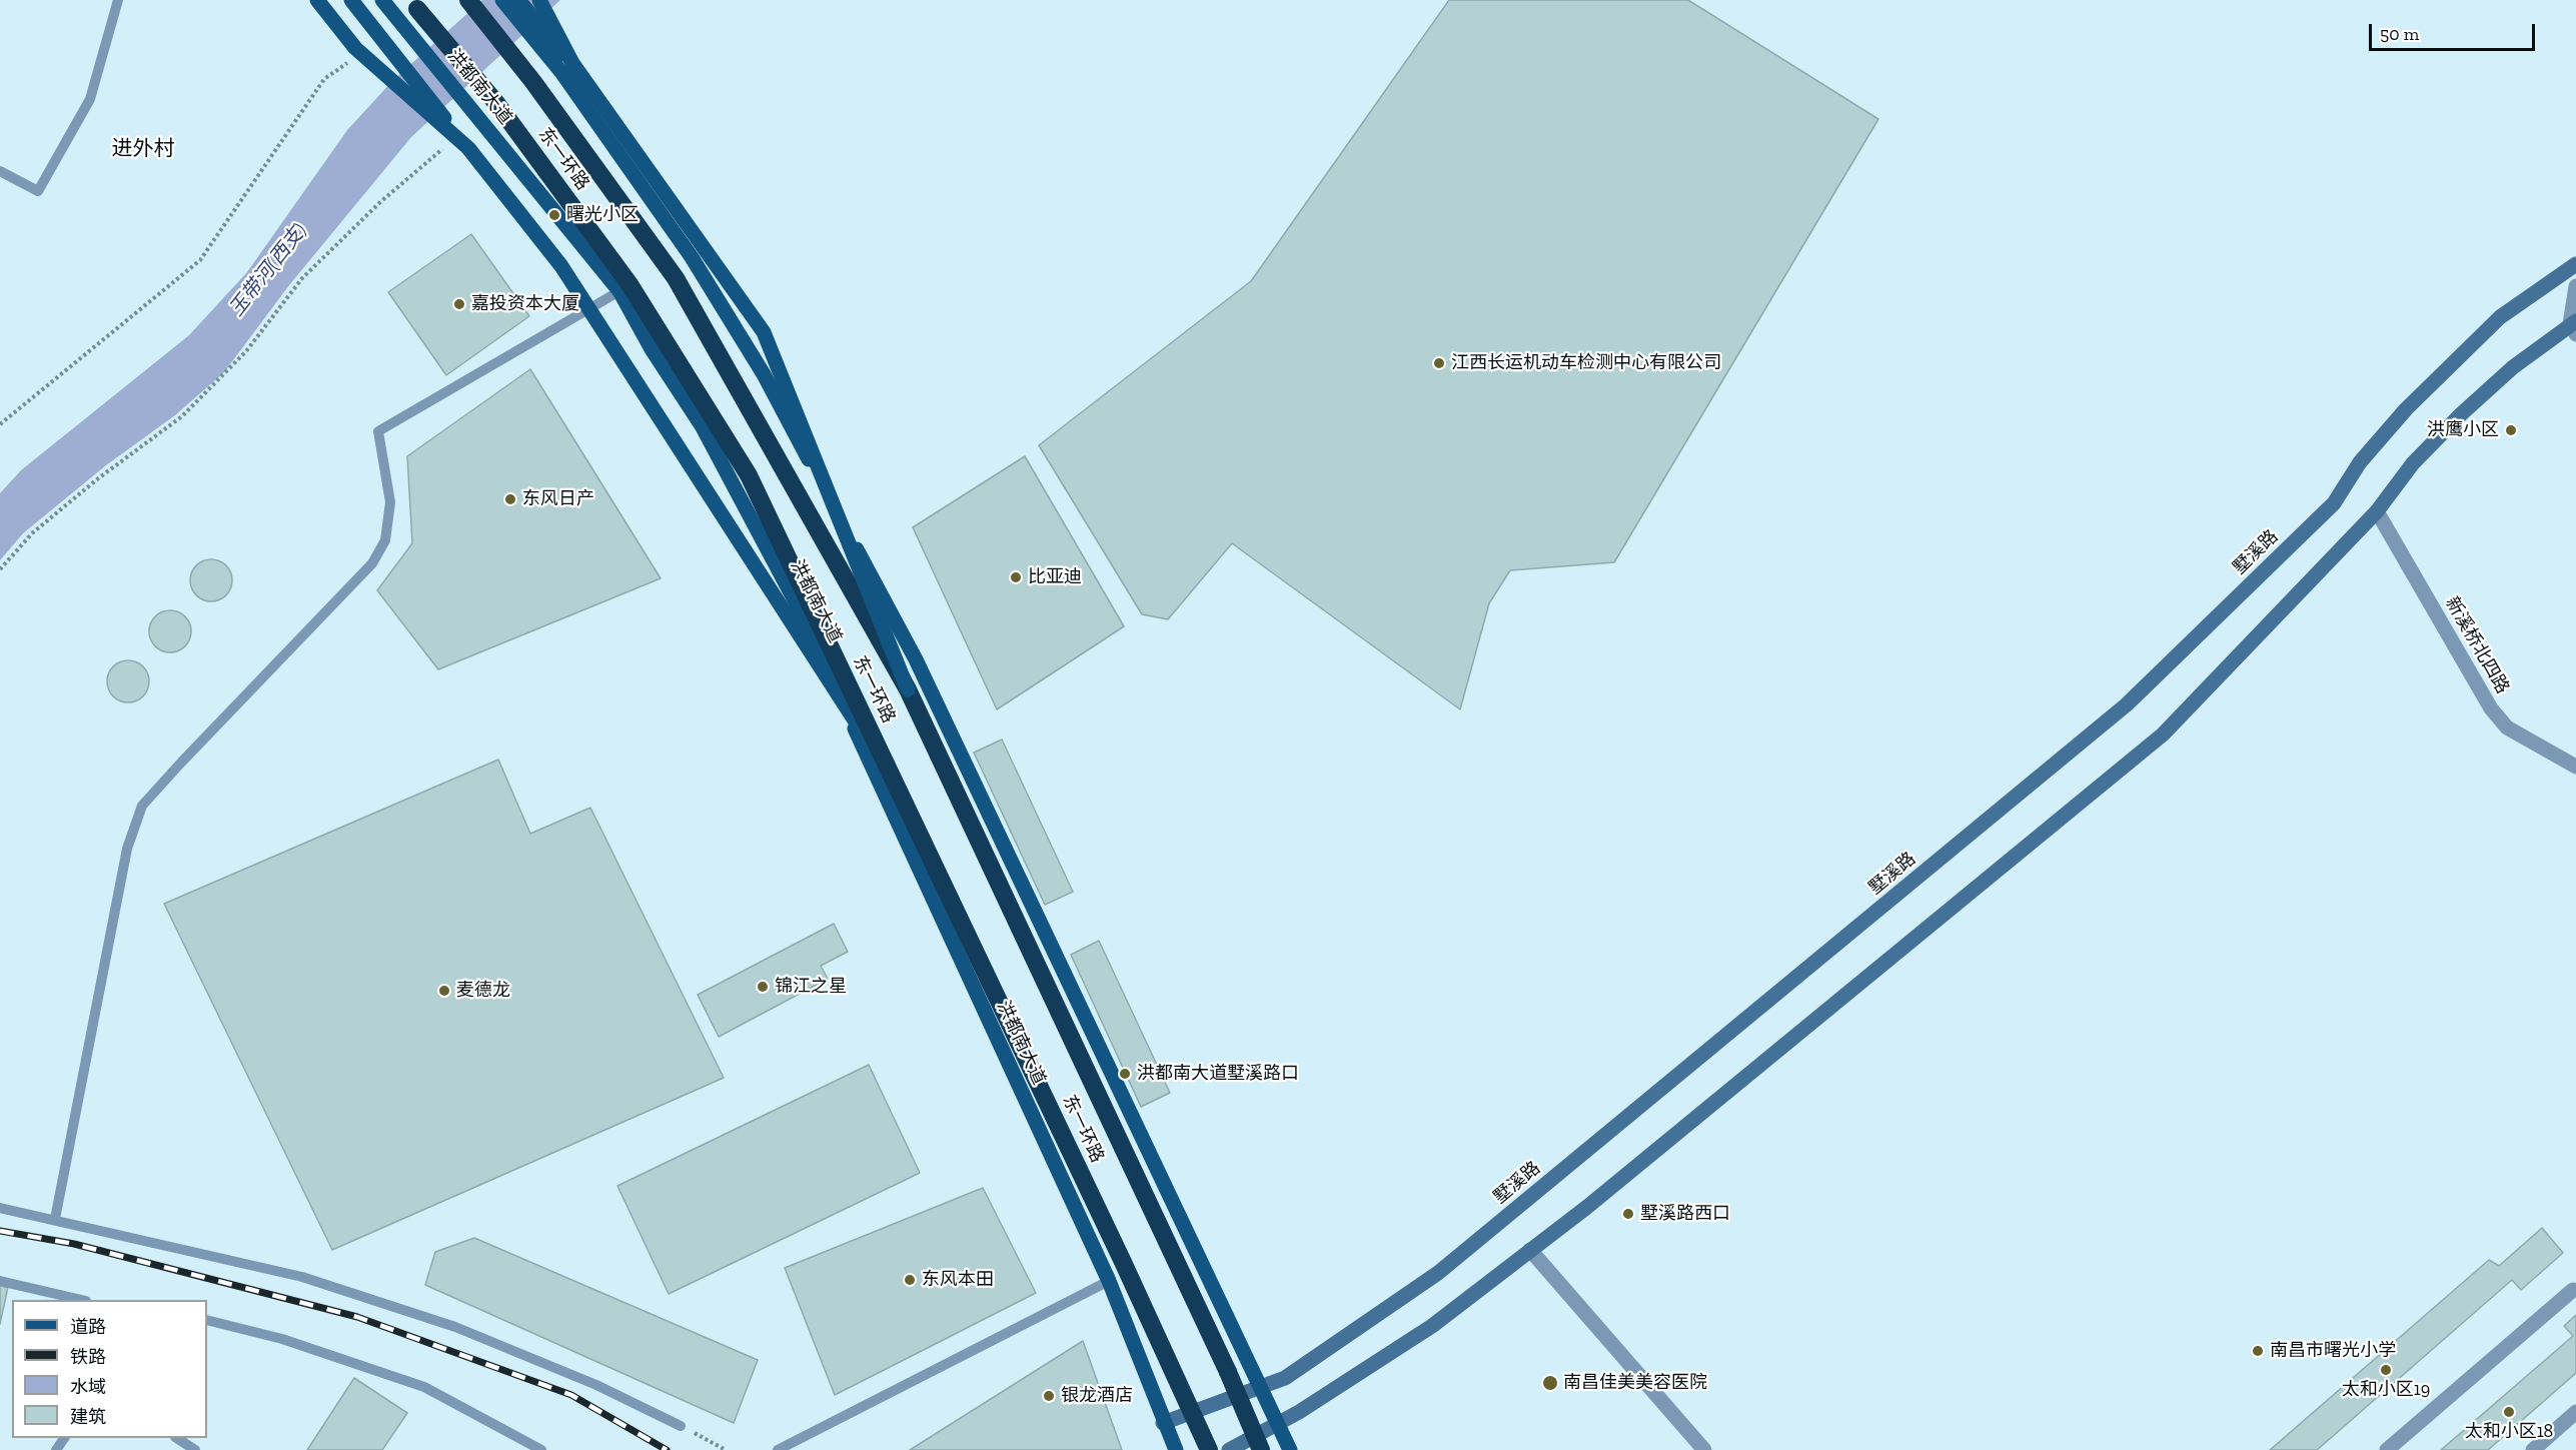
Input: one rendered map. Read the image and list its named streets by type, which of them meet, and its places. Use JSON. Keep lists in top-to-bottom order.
{
  "streets": {
    "highway": ["东一环路"],
    "main road": ["洪都南大道"],
    "street": ["墅溪路", "新溪桥北四路"]
  },
  "crossings": [
    ["洪都南大道", "墅溪路"]
  ],
  "districts": ["进外村"],
  "water": ["玉带河(西支)"],
  "places": [
    "曙光小区",
    "嘉投资本大厦",
    "江西长运机动车检测中心有限公司",
    "洪鹰小区",
    "东风日产",
    "比亚迪",
    "锦江之星",
    "麦德龙",
    "洪都南大道墅溪路口",
    "墅溪路西口",
    "东风本田",
    "南昌市曙光小学",
    "太和小区19",
    "南昌佳美美容医院",
    "银龙酒店",
    "太和小区18"
  ],
  "legend": [
    "道路",
    "铁路",
    "水域",
    "建筑"
  ],
  "scale_bar": "50 m"
}
